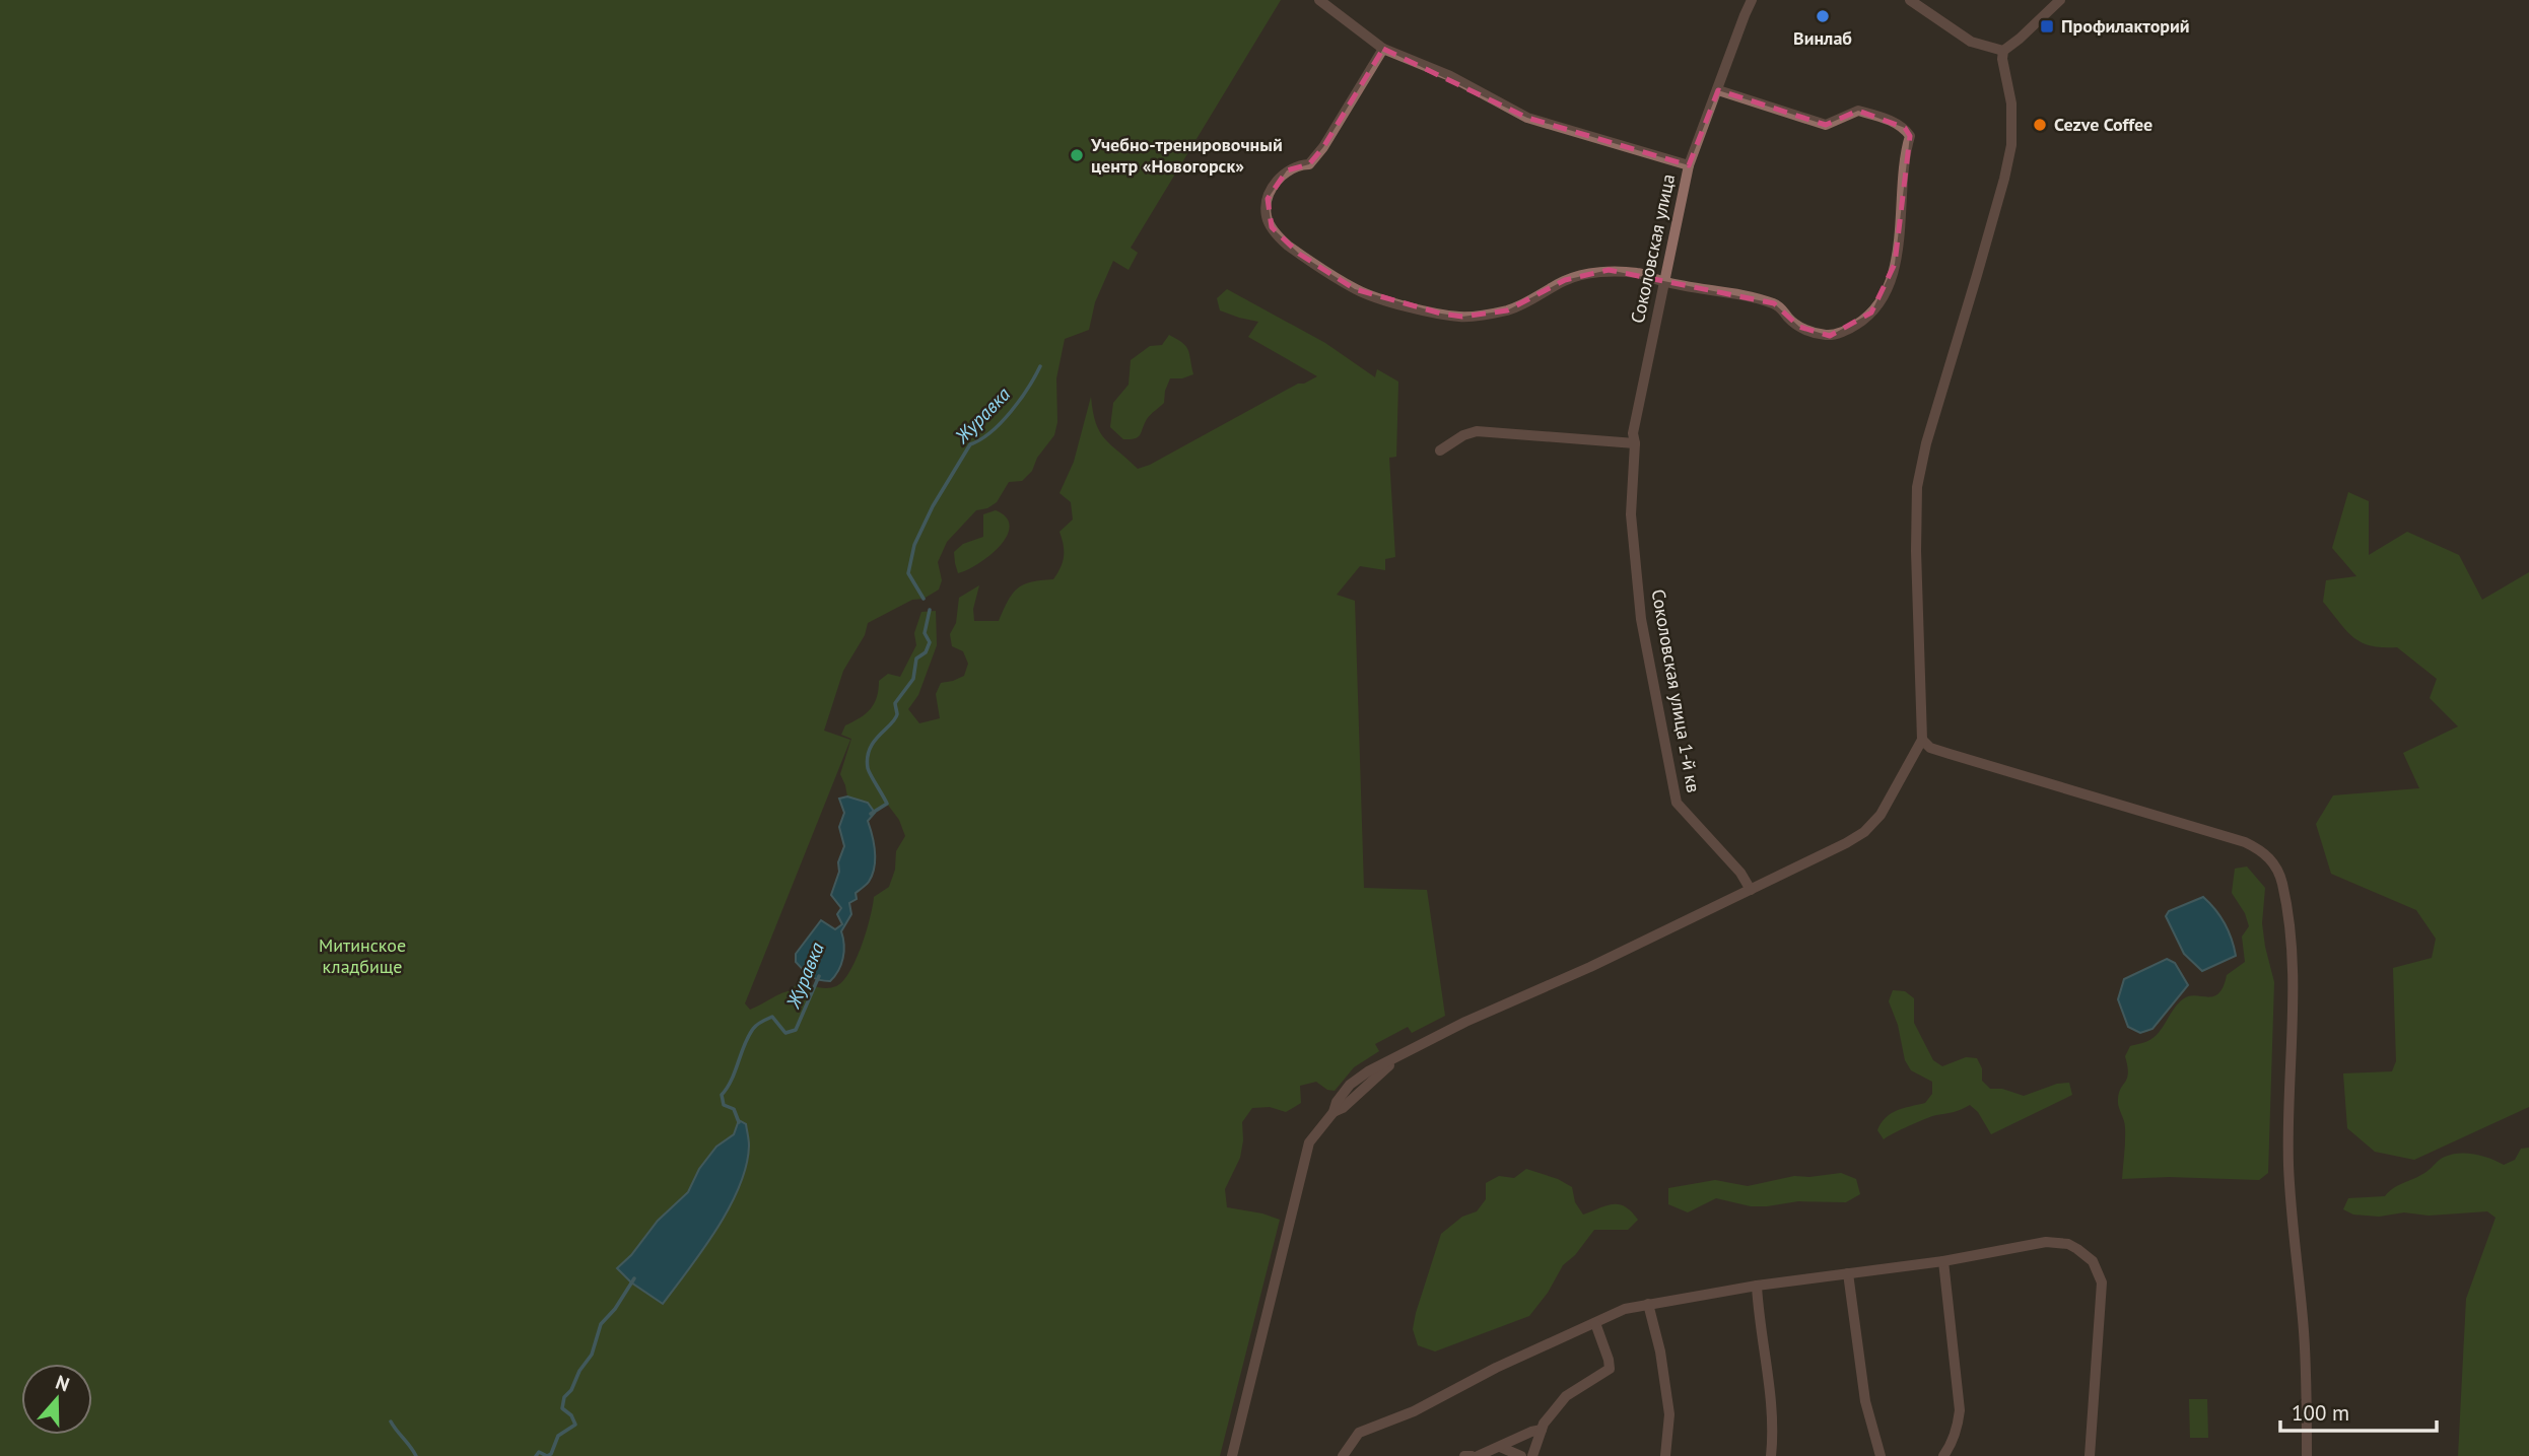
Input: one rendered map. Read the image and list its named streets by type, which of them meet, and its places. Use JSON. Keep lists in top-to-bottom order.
{
  "streets": {
    "street": ["Соколовская улица", "Соколовская улица 1-й кв"]
  },
  "crossings": [
    ["Соколовская улица", "Соколовская улица 1-й кв"]
  ],
  "water": ["Журавка"],
  "parks": ["Митинское кладбище"],
  "places": {
    "other": ["Винлаб", "Cezve Coffee", "Учебно-тренировочный центр «Новогорск»"],
    "transit": ["Профилакторий"]
  },
  "scale_bar": "100 m",
  "north": "top"
}
